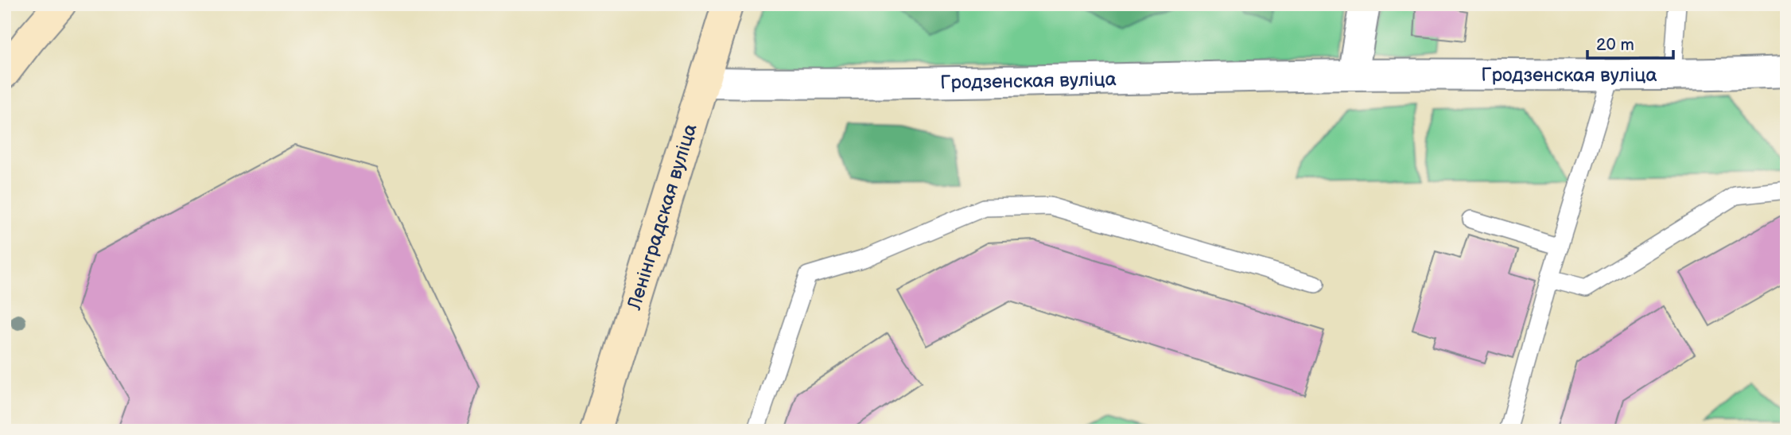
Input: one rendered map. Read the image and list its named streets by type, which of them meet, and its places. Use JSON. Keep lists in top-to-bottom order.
{
  "streets": {
    "main road": ["Ленінградская вуліца"],
    "street": ["Гродзенская вуліца"]
  },
  "crossings": [
    ["Гродзенская вуліца", "Ленінградская вуліца"]
  ],
  "scale_bar": "20 m"
}
